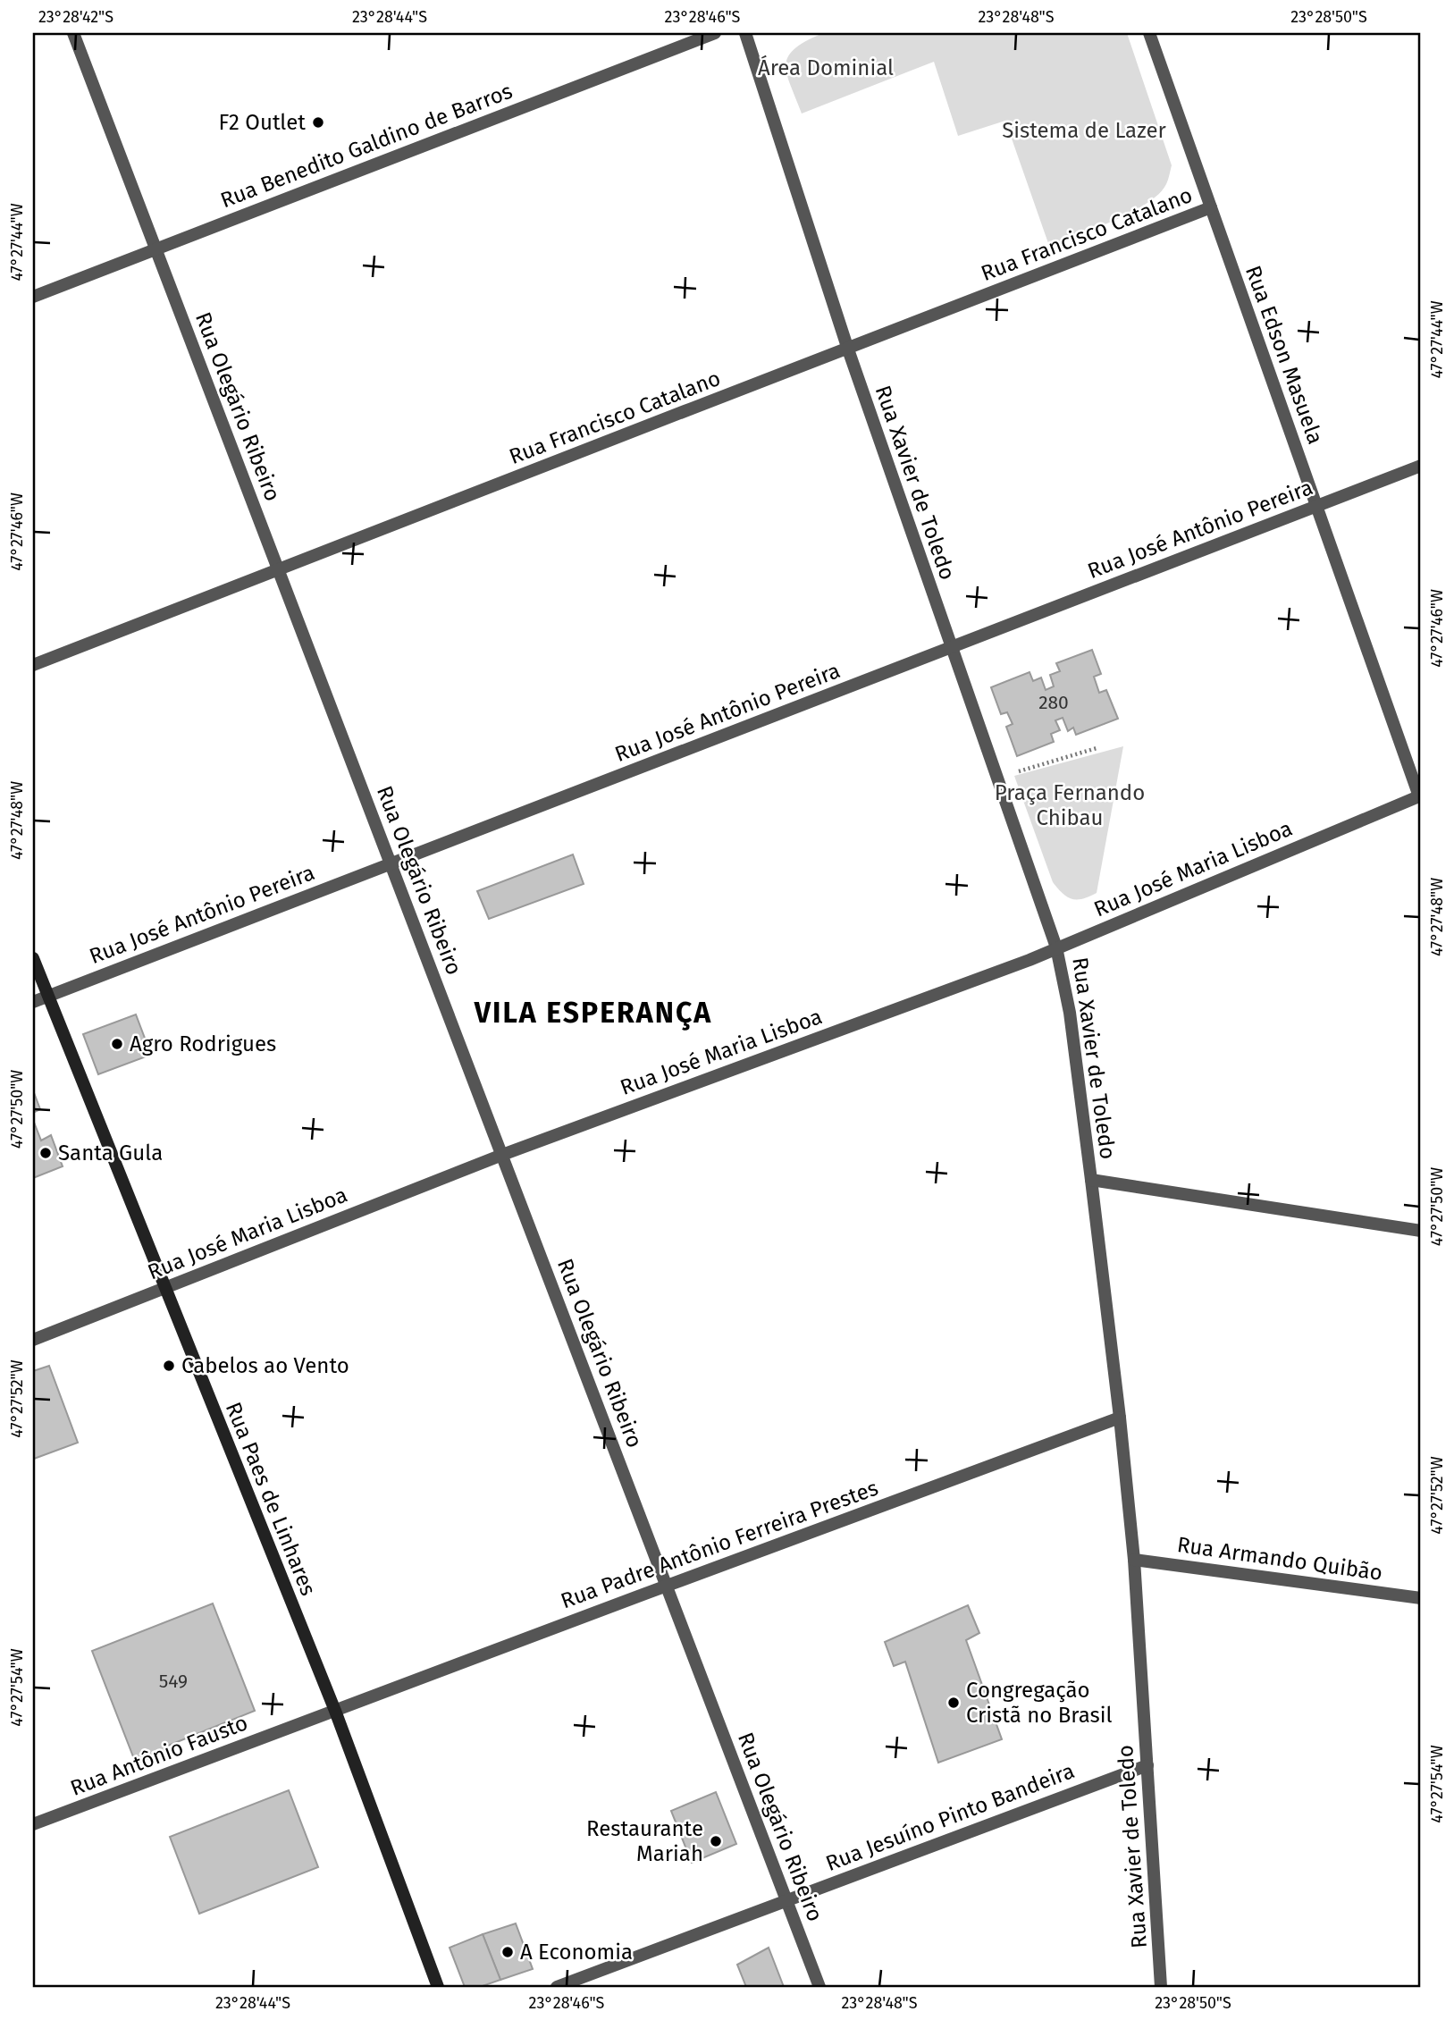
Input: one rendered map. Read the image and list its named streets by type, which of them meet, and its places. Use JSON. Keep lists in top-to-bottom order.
{
  "streets": {
    "street": [
      "Rua Benedito Galdino de Barros",
      "Rua Francisco Catalano",
      "Rua Edson Masuela",
      "Rua Olegário Ribeiro",
      "Rua Xavier de Toledo",
      "Rua José Antônio Pereira",
      "Rua José Maria Lisboa",
      "Rua Paes de Linhares",
      "Rua Padre Antônio Ferreira Prestes",
      "Rua Armando Quibão",
      "Rua Antônio Fausto",
      "Rua Jesuíno Pinto Bandeira"
    ]
  },
  "crossings": [
    ["Rua Benedito Galdino de Barros", "Rua Olegário Ribeiro"],
    ["Rua Francisco Catalano", "Rua Edson Masuela"],
    ["Rua Francisco Catalano", "Rua Olegário Ribeiro"],
    ["Rua Francisco Catalano", "Rua Xavier de Toledo"],
    ["Rua Edson Masuela", "Rua José Antônio Pereira"],
    ["Rua Edson Masuela", "Rua José Maria Lisboa"],
    ["Rua Olegário Ribeiro", "Rua José Antônio Pereira"],
    ["Rua Olegário Ribeiro", "Rua José Maria Lisboa"],
    ["Rua Olegário Ribeiro", "Rua Padre Antônio Ferreira Prestes"],
    ["Rua Olegário Ribeiro", "Rua Jesuíno Pinto Bandeira"],
    ["Rua Xavier de Toledo", "Rua José Antônio Pereira"],
    ["Rua Xavier de Toledo", "Rua José Maria Lisboa"],
    ["Rua Xavier de Toledo", "Rua Padre Antônio Ferreira Prestes"],
    ["Rua Xavier de Toledo", "Rua Armando Quibão"],
    ["Rua Xavier de Toledo", "Rua Jesuíno Pinto Bandeira"],
    ["Rua José Antônio Pereira", "Rua Paes de Linhares"],
    ["Rua José Maria Lisboa", "Rua Paes de Linhares"],
    ["Rua Paes de Linhares", "Rua Padre Antônio Ferreira Prestes"],
    ["Rua Paes de Linhares", "Rua Antônio Fausto"],
    ["Rua Padre Antônio Ferreira Prestes", "Rua Antônio Fausto"]
  ],
  "districts": ["VILA ESPERANÇA"],
  "parks": ["Área Dominial", "Sistema de Lazer", "Praça Fernando Chibau"],
  "places": [
    "F2 Outlet",
    "Agro Rodrigues",
    "Santa Gula",
    "Cabelos ao Vento",
    "Congregação Cristã no Brasil",
    "Restaurante Mariah",
    "A Economia"
  ],
  "house_numbers": ["280", "549"],
  "coordinates": [
    "23°28'42\"S",
    "23°28'44\"S",
    "23°28'46\"S",
    "23°28'48\"S",
    "23°28'50\"S",
    "47°27'44\"W",
    "47°27'46\"W",
    "47°27'48\"W",
    "47°27'50\"W",
    "47°27'52\"W",
    "47°27'54\"W"
  ]
}
